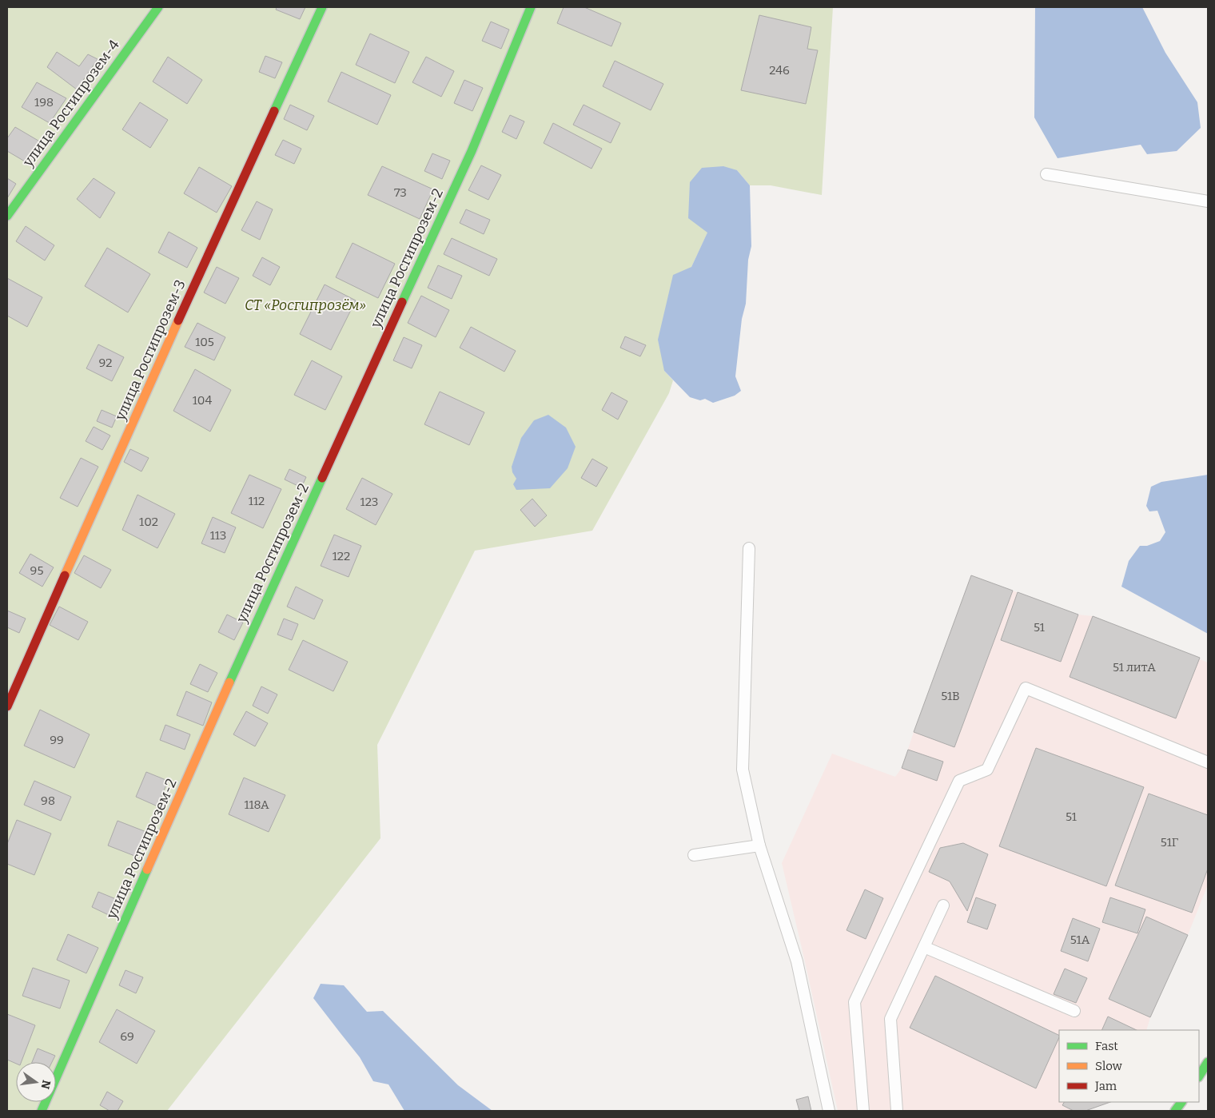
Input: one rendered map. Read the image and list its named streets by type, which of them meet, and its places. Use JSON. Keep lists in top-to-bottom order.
{
  "streets": {
    "street": ["улица Росгипрозем-4", "улица Росгипрозем-2", "улица Росгипрозем-3"]
  },
  "parks": ["СТ «Росгипрозём»"],
  "house_numbers": [
    "246",
    "198",
    "73",
    "105",
    "92",
    "104",
    "112",
    "123",
    "102",
    "113",
    "122",
    "95",
    "51",
    "51 литА",
    "51В",
    "99",
    "98",
    "118А",
    "51",
    "51Г",
    "51А",
    "69"
  ],
  "legend": ["Fast", "Slow", "Jam"],
  "north": "right"
}
